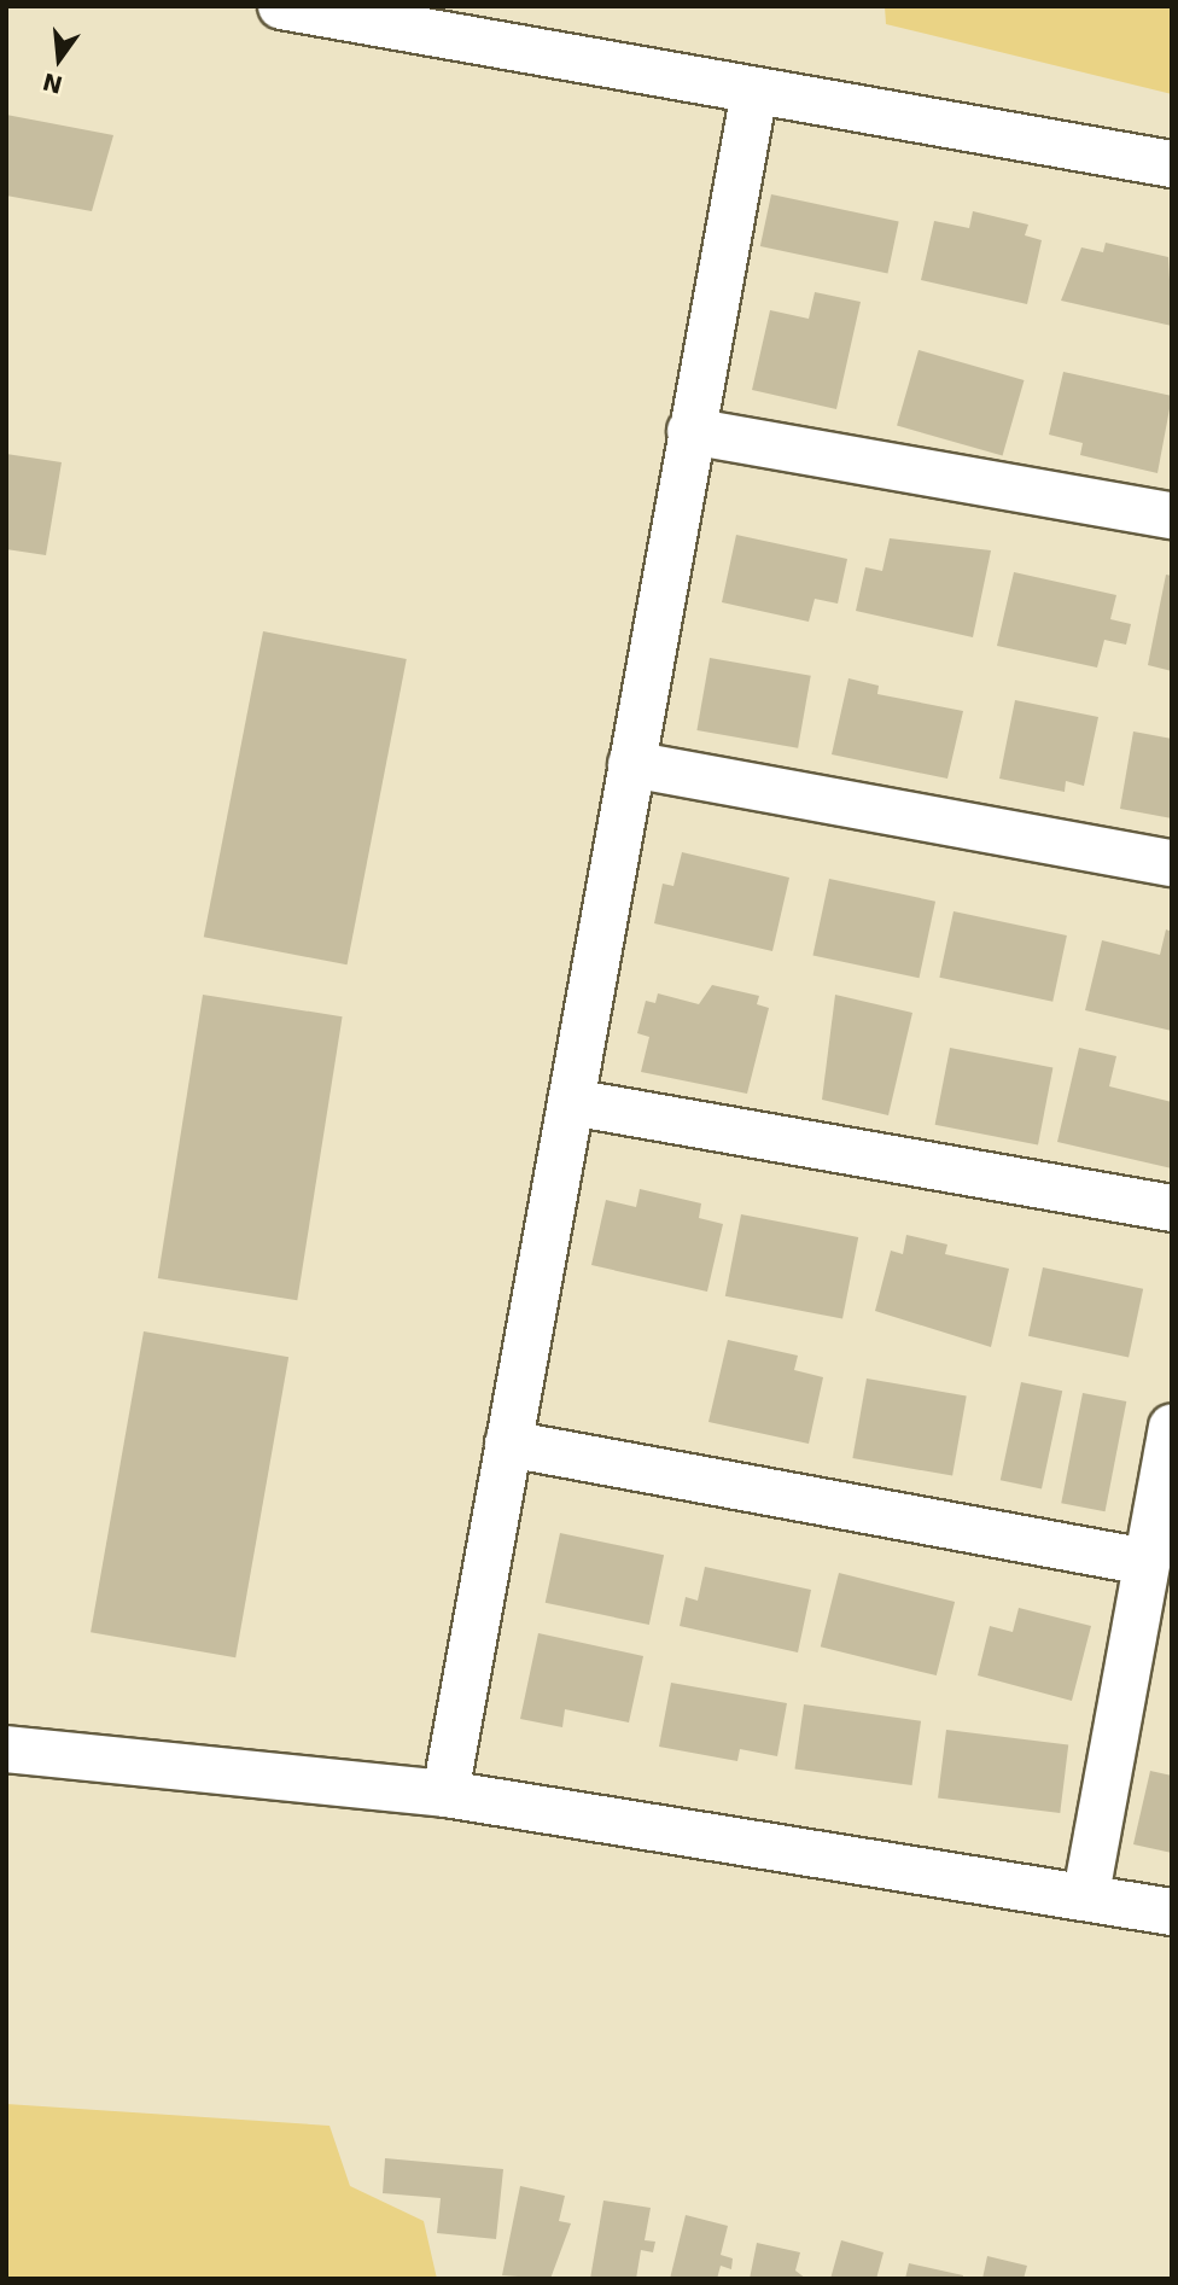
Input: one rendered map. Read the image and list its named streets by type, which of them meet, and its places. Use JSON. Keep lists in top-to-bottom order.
{
  "north": "bottom"
}
